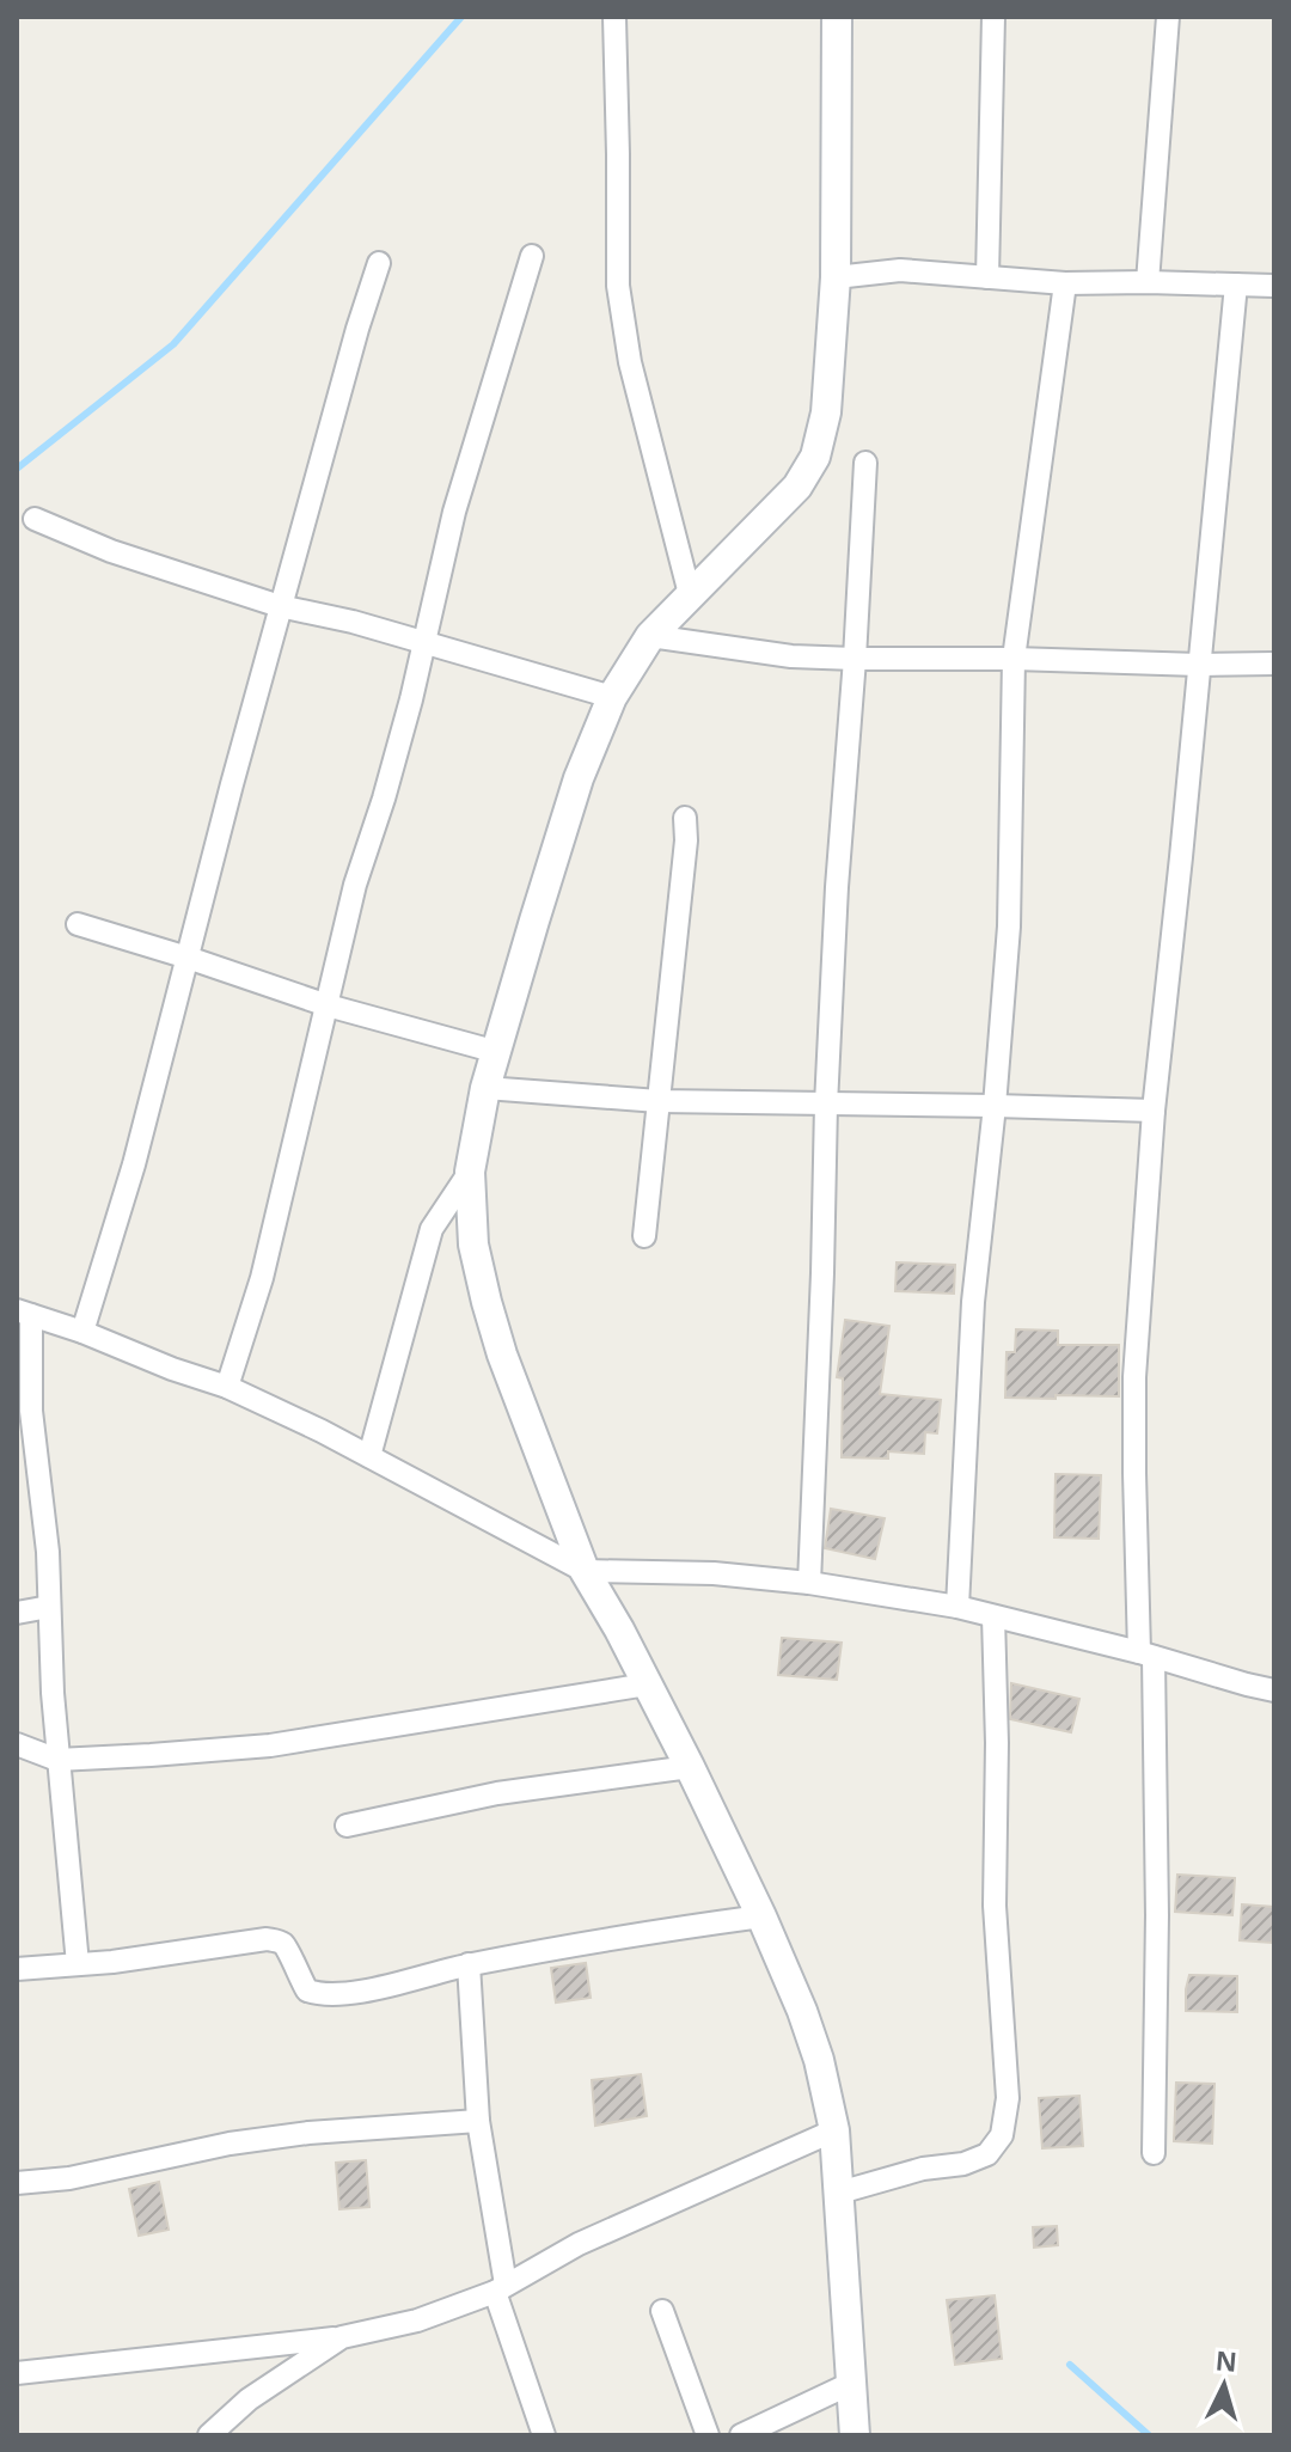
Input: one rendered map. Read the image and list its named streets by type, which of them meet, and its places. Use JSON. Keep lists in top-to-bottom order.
{
  "north": "top"
}
